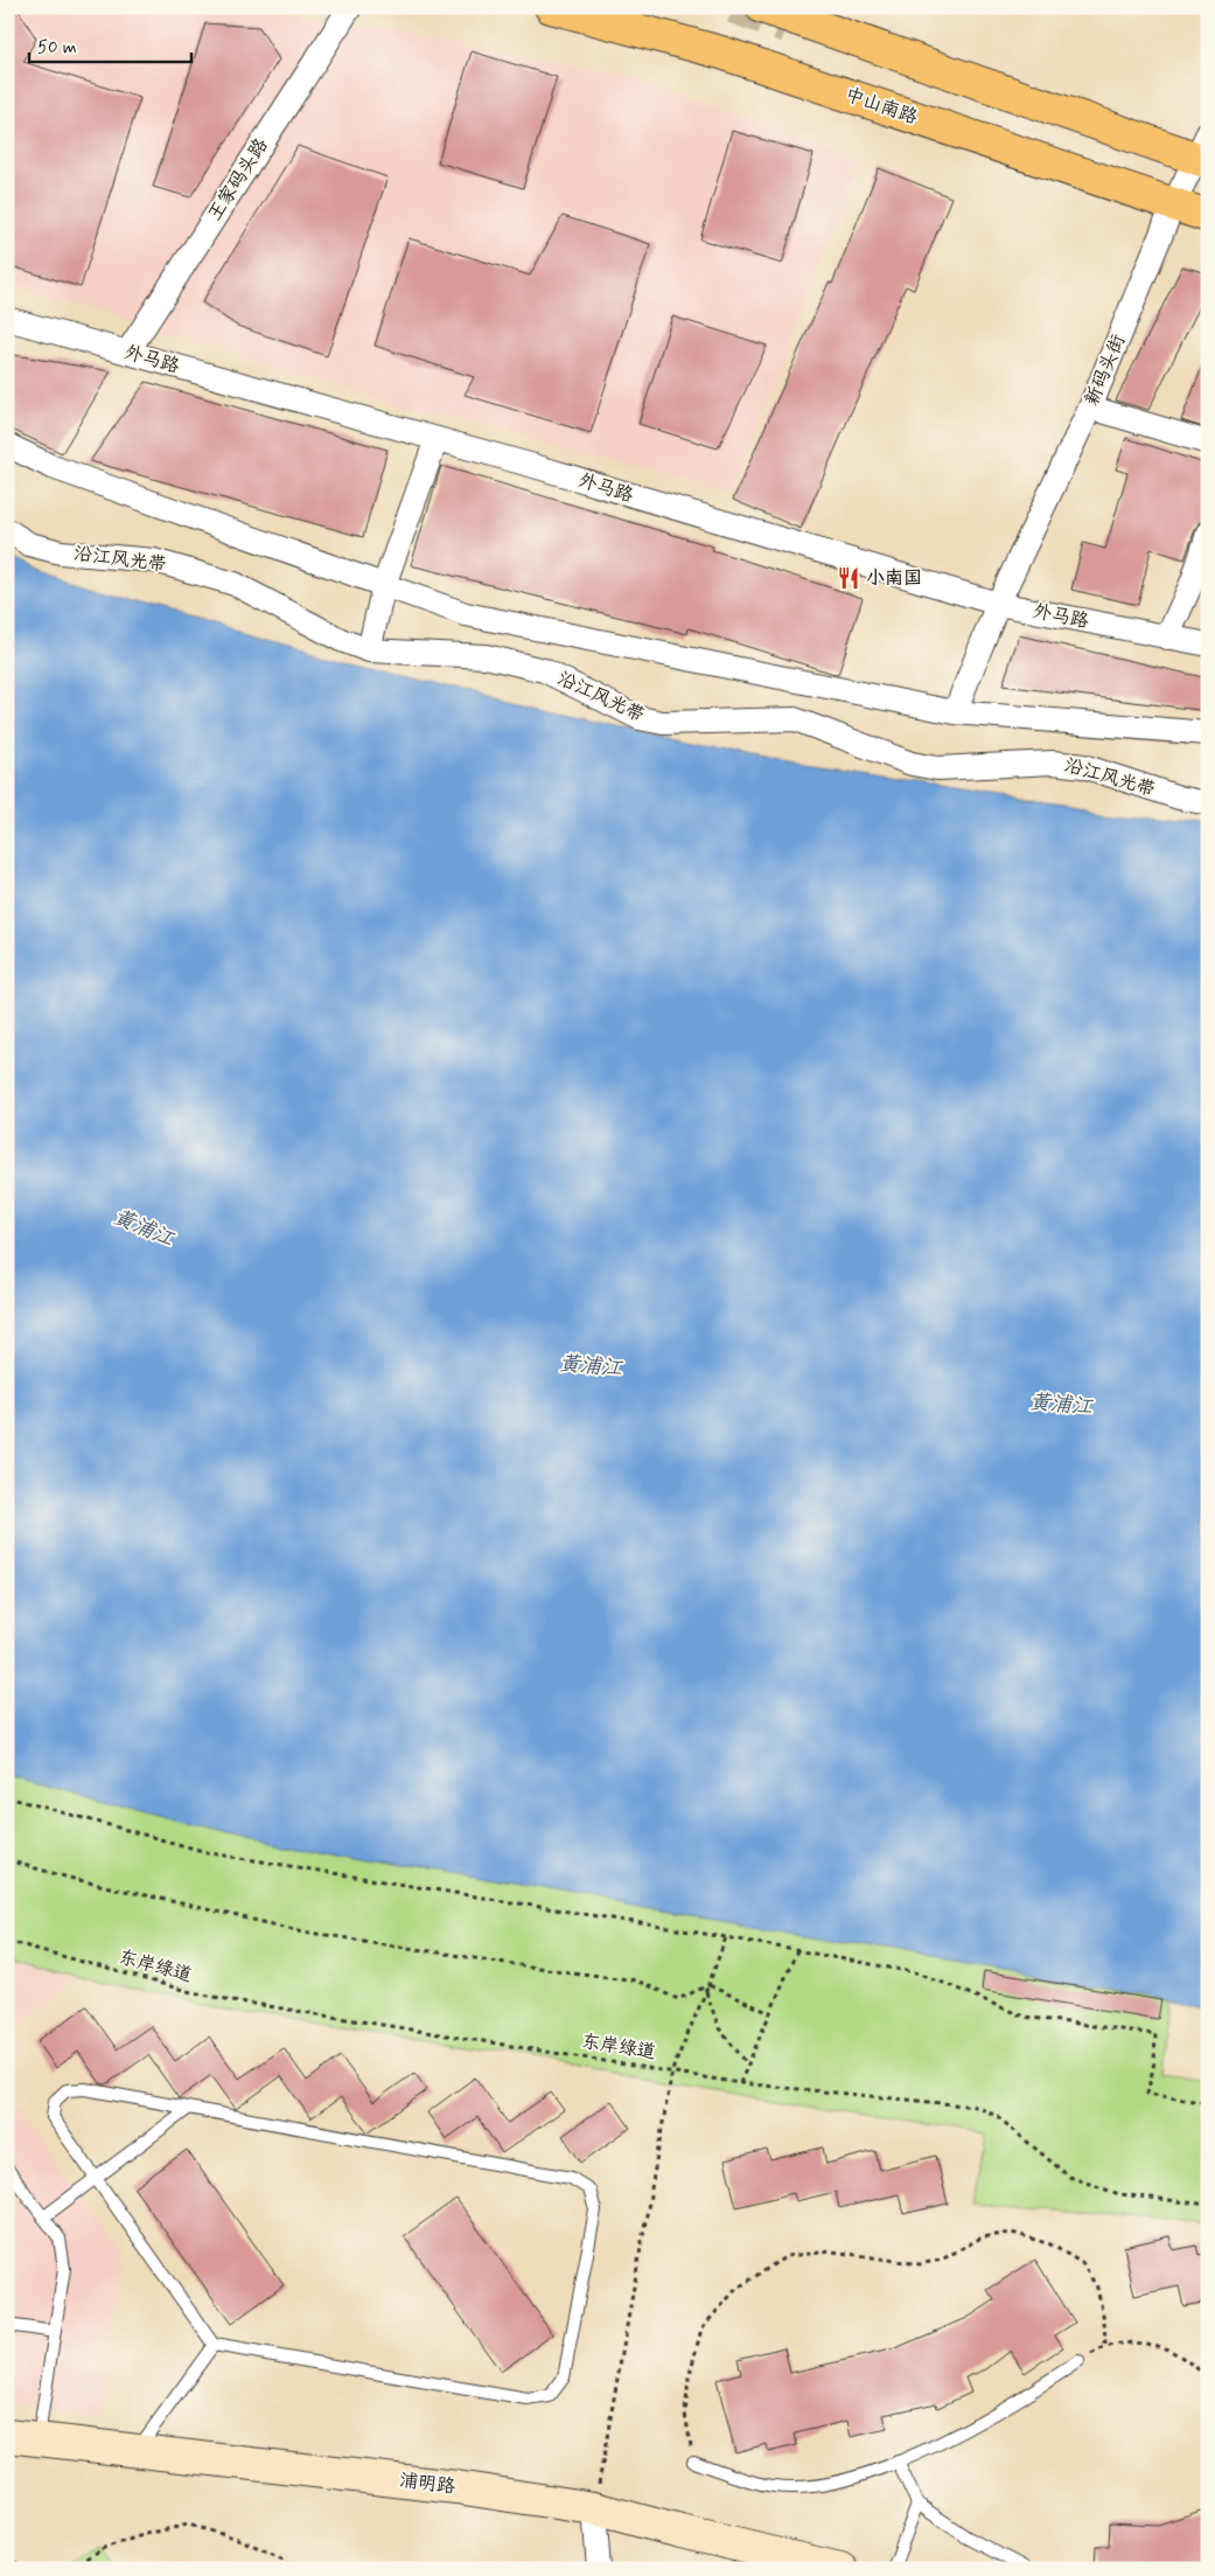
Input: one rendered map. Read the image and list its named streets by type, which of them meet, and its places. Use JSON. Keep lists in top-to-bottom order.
{
  "streets": {
    "main road": ["中山南路", "浦明路"],
    "street": [
      "王家码头路",
      "外马路",
      "新码头街",
      "沿江风光带"
    ],
    "path": ["东岸绿道"]
  },
  "crossings": [
    ["中山南路", "新码头街"],
    ["王家码头路", "外马路"],
    ["外马路", "新码头街"]
  ],
  "water": ["黄浦江"],
  "places": {
    "restaurant": ["小南国"]
  },
  "scale_bar": "50 m"
}
